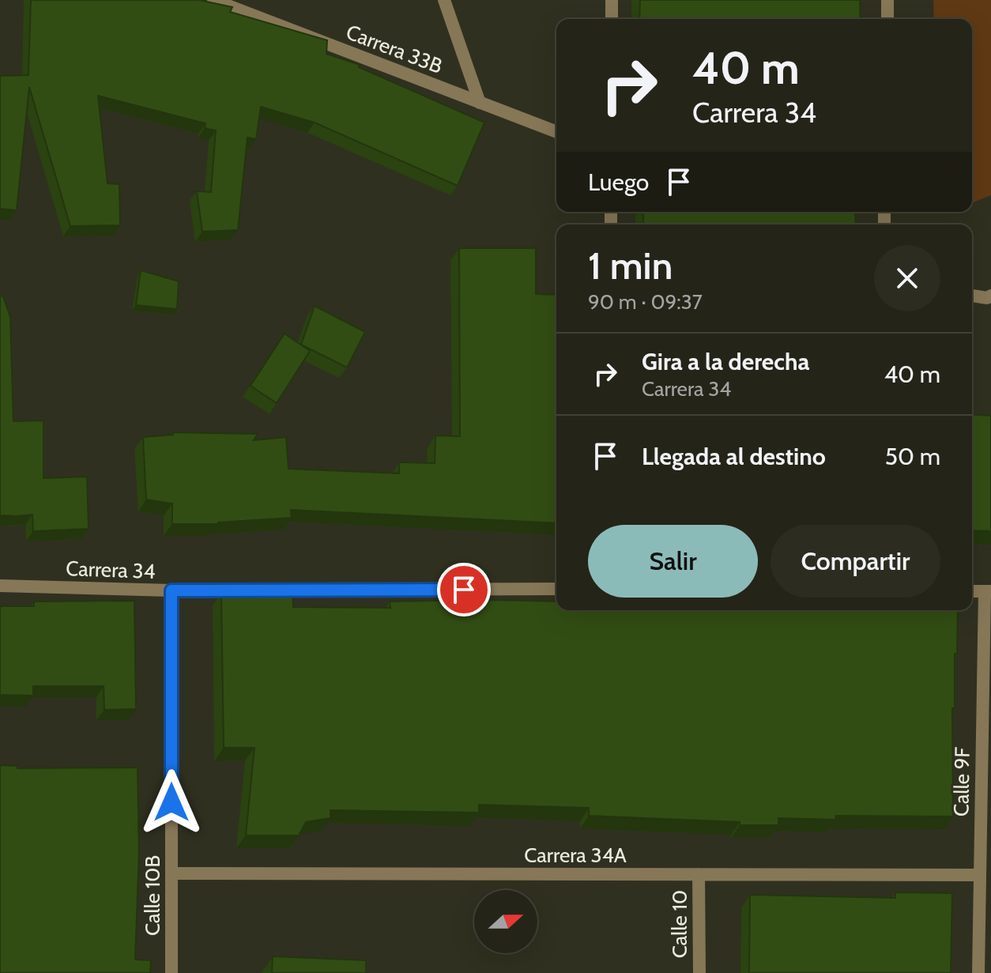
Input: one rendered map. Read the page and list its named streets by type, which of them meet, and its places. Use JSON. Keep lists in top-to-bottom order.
{
  "streets": {
    "street": [
      "Carrera 33B",
      "Carrera 34",
      "Calle 9F",
      "Carrera 34A",
      "Calle 10B",
      "Calle 10"
    ]
  },
  "crossings": [
    ["Carrera 34", "Calle 10B"],
    ["Calle 9F", "Carrera 34A"],
    ["Carrera 34A", "Calle 10B"],
    ["Carrera 34A", "Calle 10"]
  ],
  "north": "right",
  "page": {
    "turn": ["40 m", "Carrera 34"],
    "then": "Luego",
    "heading": ["1 min", "90 m · 09:37"],
    "list": [
      {
        "name": "Gira a la derecha",
        "note": "Carrera 34",
        "value": "40 m"
      },
      {
        "name": "Llegada al destino",
        "value": "50 m"
      }
    ],
    "buttons": ["Salir", "Compartir"]
  }
}
